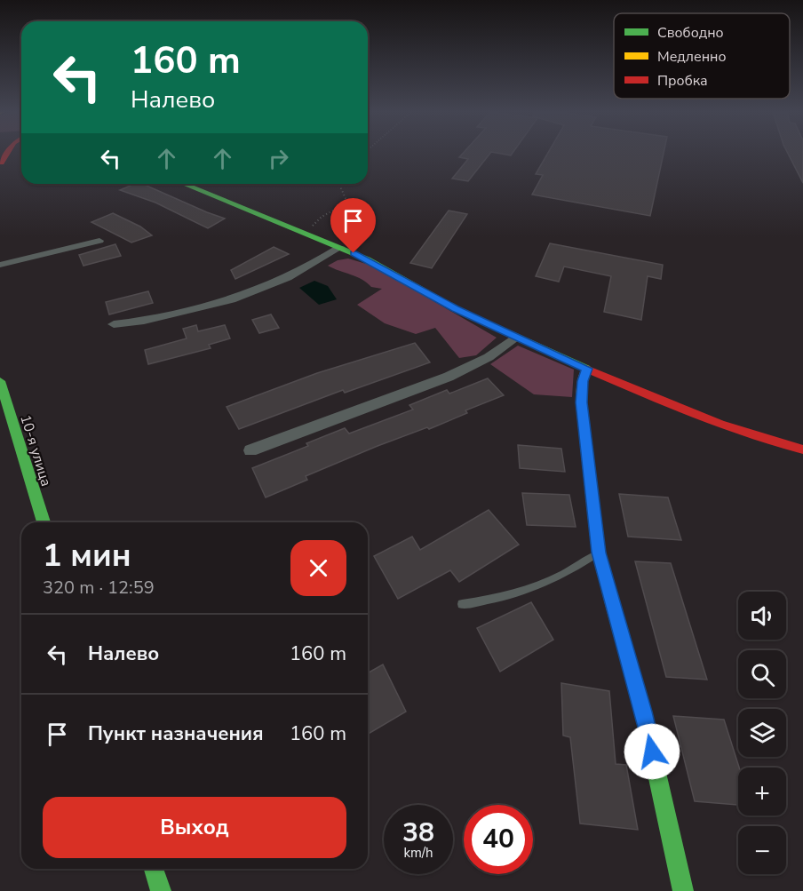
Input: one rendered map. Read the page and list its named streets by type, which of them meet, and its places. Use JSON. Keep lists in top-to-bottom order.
{
  "streets": {
    "street": ["10-я улица"]
  },
  "legend": ["Свободно", "Медленно", "Пробка"],
  "page": {
    "turn": ["160 m", "Налево"],
    "heading": ["1 мин", "320 m · 12:59"],
    "map_buttons": ["+", "−"],
    "list": [
      {
        "name": "Налево",
        "value": "160 m"
      },
      {
        "name": "Пункт назначения",
        "value": "160 m"
      }
    ],
    "buttons": "Выход",
    "speed": "38 km/h",
    "limit": "40"
  }
}
